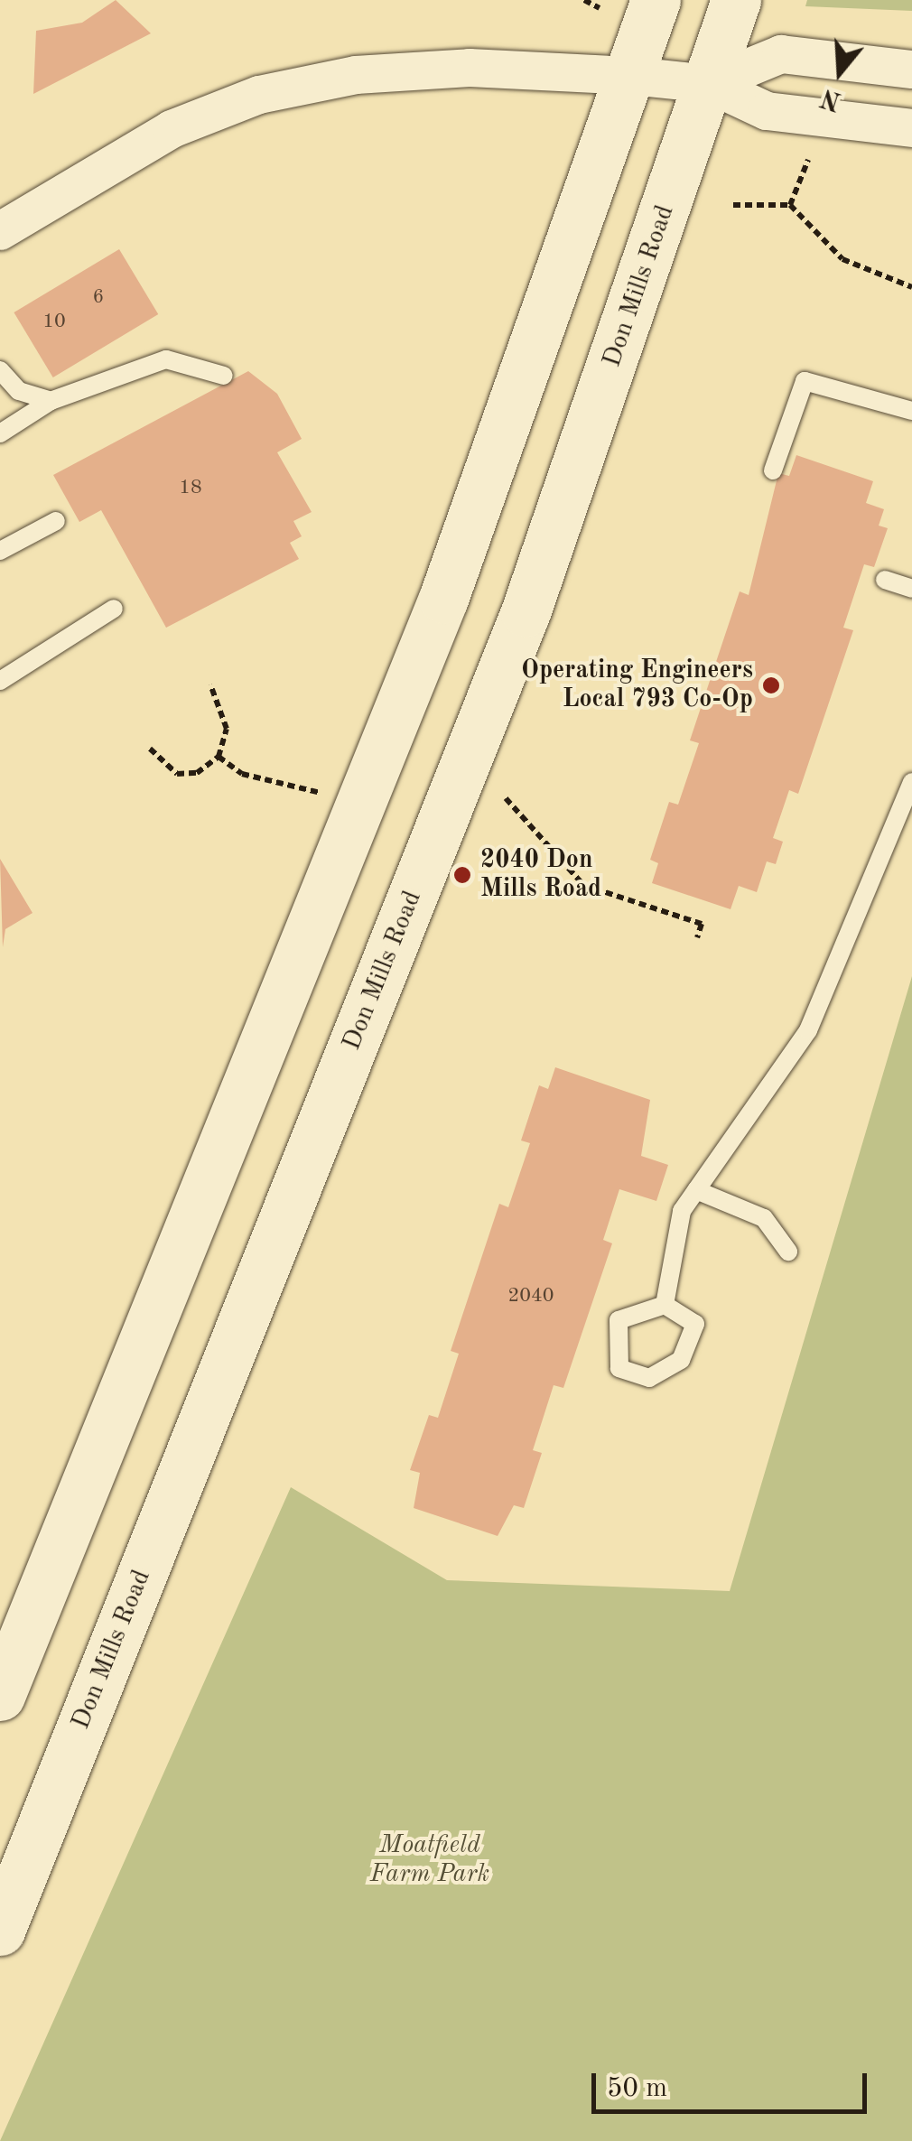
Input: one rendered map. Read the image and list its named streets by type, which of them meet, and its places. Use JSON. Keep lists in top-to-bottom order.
{
  "streets": {
    "main road": ["Don Mills Road"]
  },
  "parks": ["Moatfield Farm Park"],
  "places": ["Operating Engineers Local 793 Co-Op", "2040 Don Mills Road"],
  "house_numbers": [
    "6",
    "10",
    "18",
    "2040"
  ],
  "scale_bar": "50 m",
  "north": "bottom"
}
